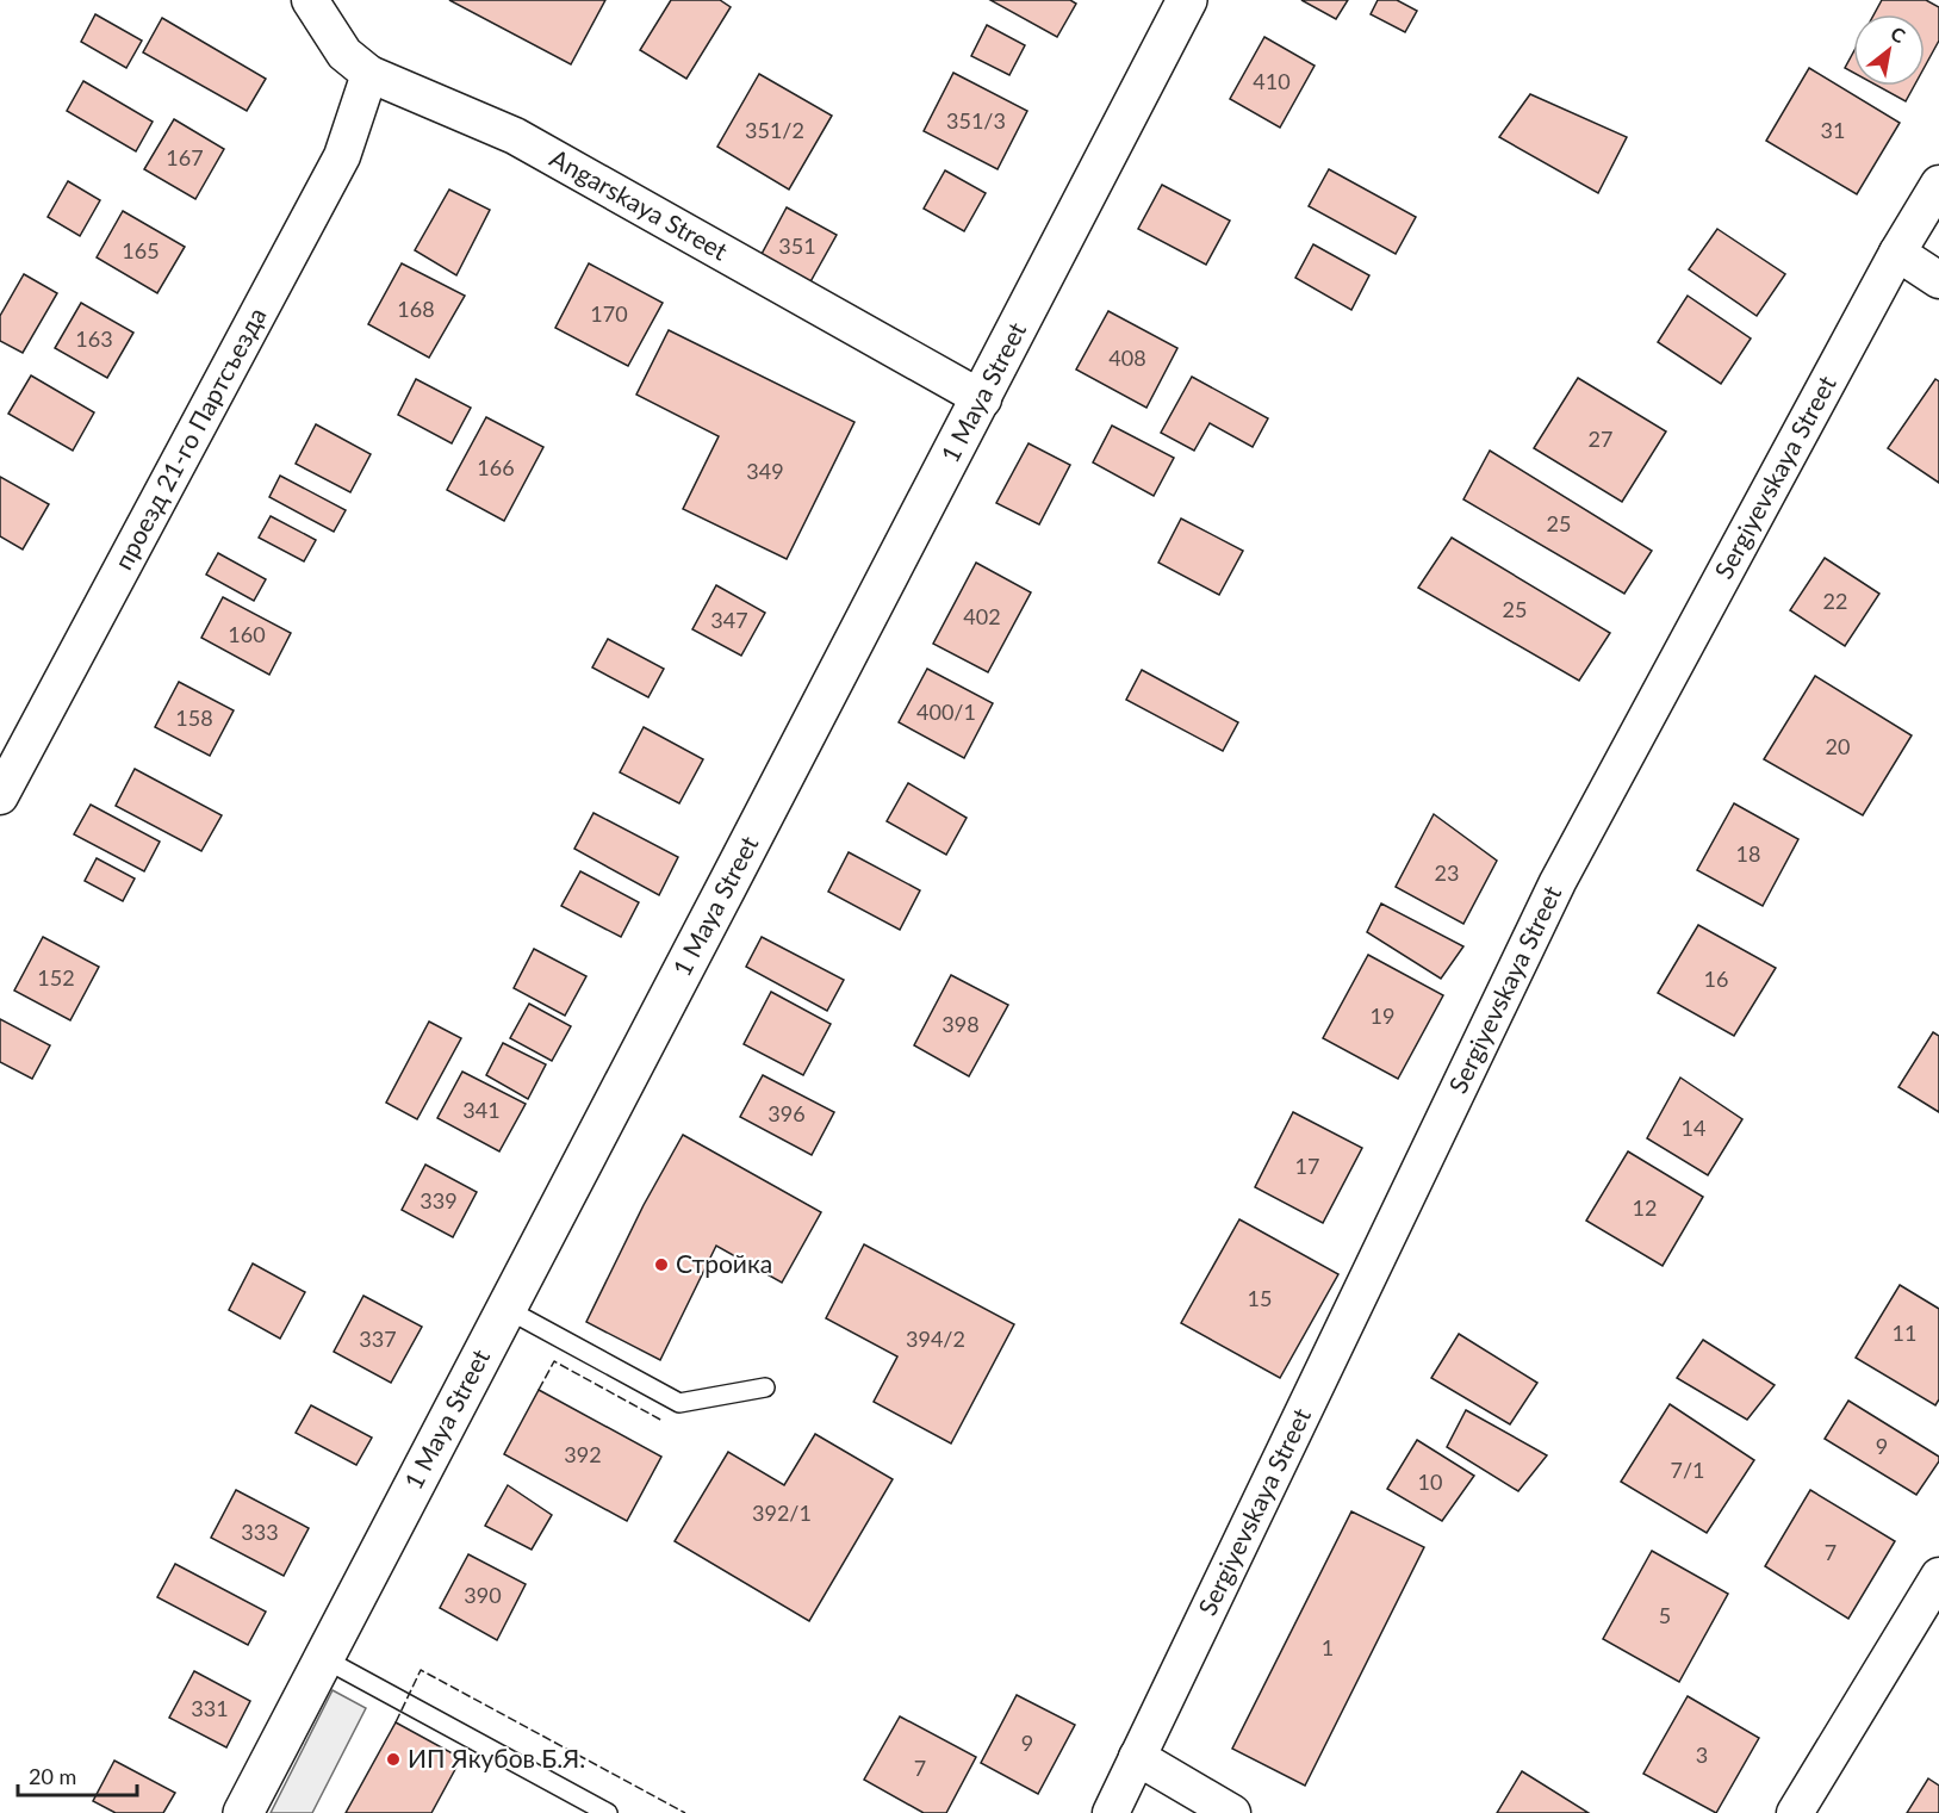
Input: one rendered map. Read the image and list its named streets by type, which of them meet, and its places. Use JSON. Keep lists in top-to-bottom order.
{
  "streets": {
    "street": [
      "Angarskaya Street",
      "1 Maya Street",
      "проезд 21-го Партсъезда",
      "Sergiyevskaya Street"
    ]
  },
  "crossings": [
    ["Angarskaya Street", "1 Maya Street"],
    ["Angarskaya Street", "проезд 21-го Партсъезда"]
  ],
  "places": ["Стройка", "ИП Якубов Б.Я."],
  "house_numbers": [
    "410",
    "351/3",
    "351/2",
    "31",
    "167",
    "351",
    "165",
    "168",
    "170",
    "163",
    "408",
    "27",
    "166",
    "349",
    "25",
    "22",
    "25",
    "402",
    "347",
    "160",
    "400/1",
    "158",
    "20",
    "18",
    "23",
    "152",
    "16",
    "19",
    "398",
    "341",
    "396",
    "14",
    "17",
    "339",
    "12",
    "15",
    "11",
    "337",
    "394/2",
    "9",
    "392",
    "7/1",
    "10",
    "392/1",
    "333",
    "7",
    "390",
    "5",
    "1",
    "331",
    "9",
    "3",
    "7"
  ],
  "scale_bar": "20 m",
  "north": "top right"
}
